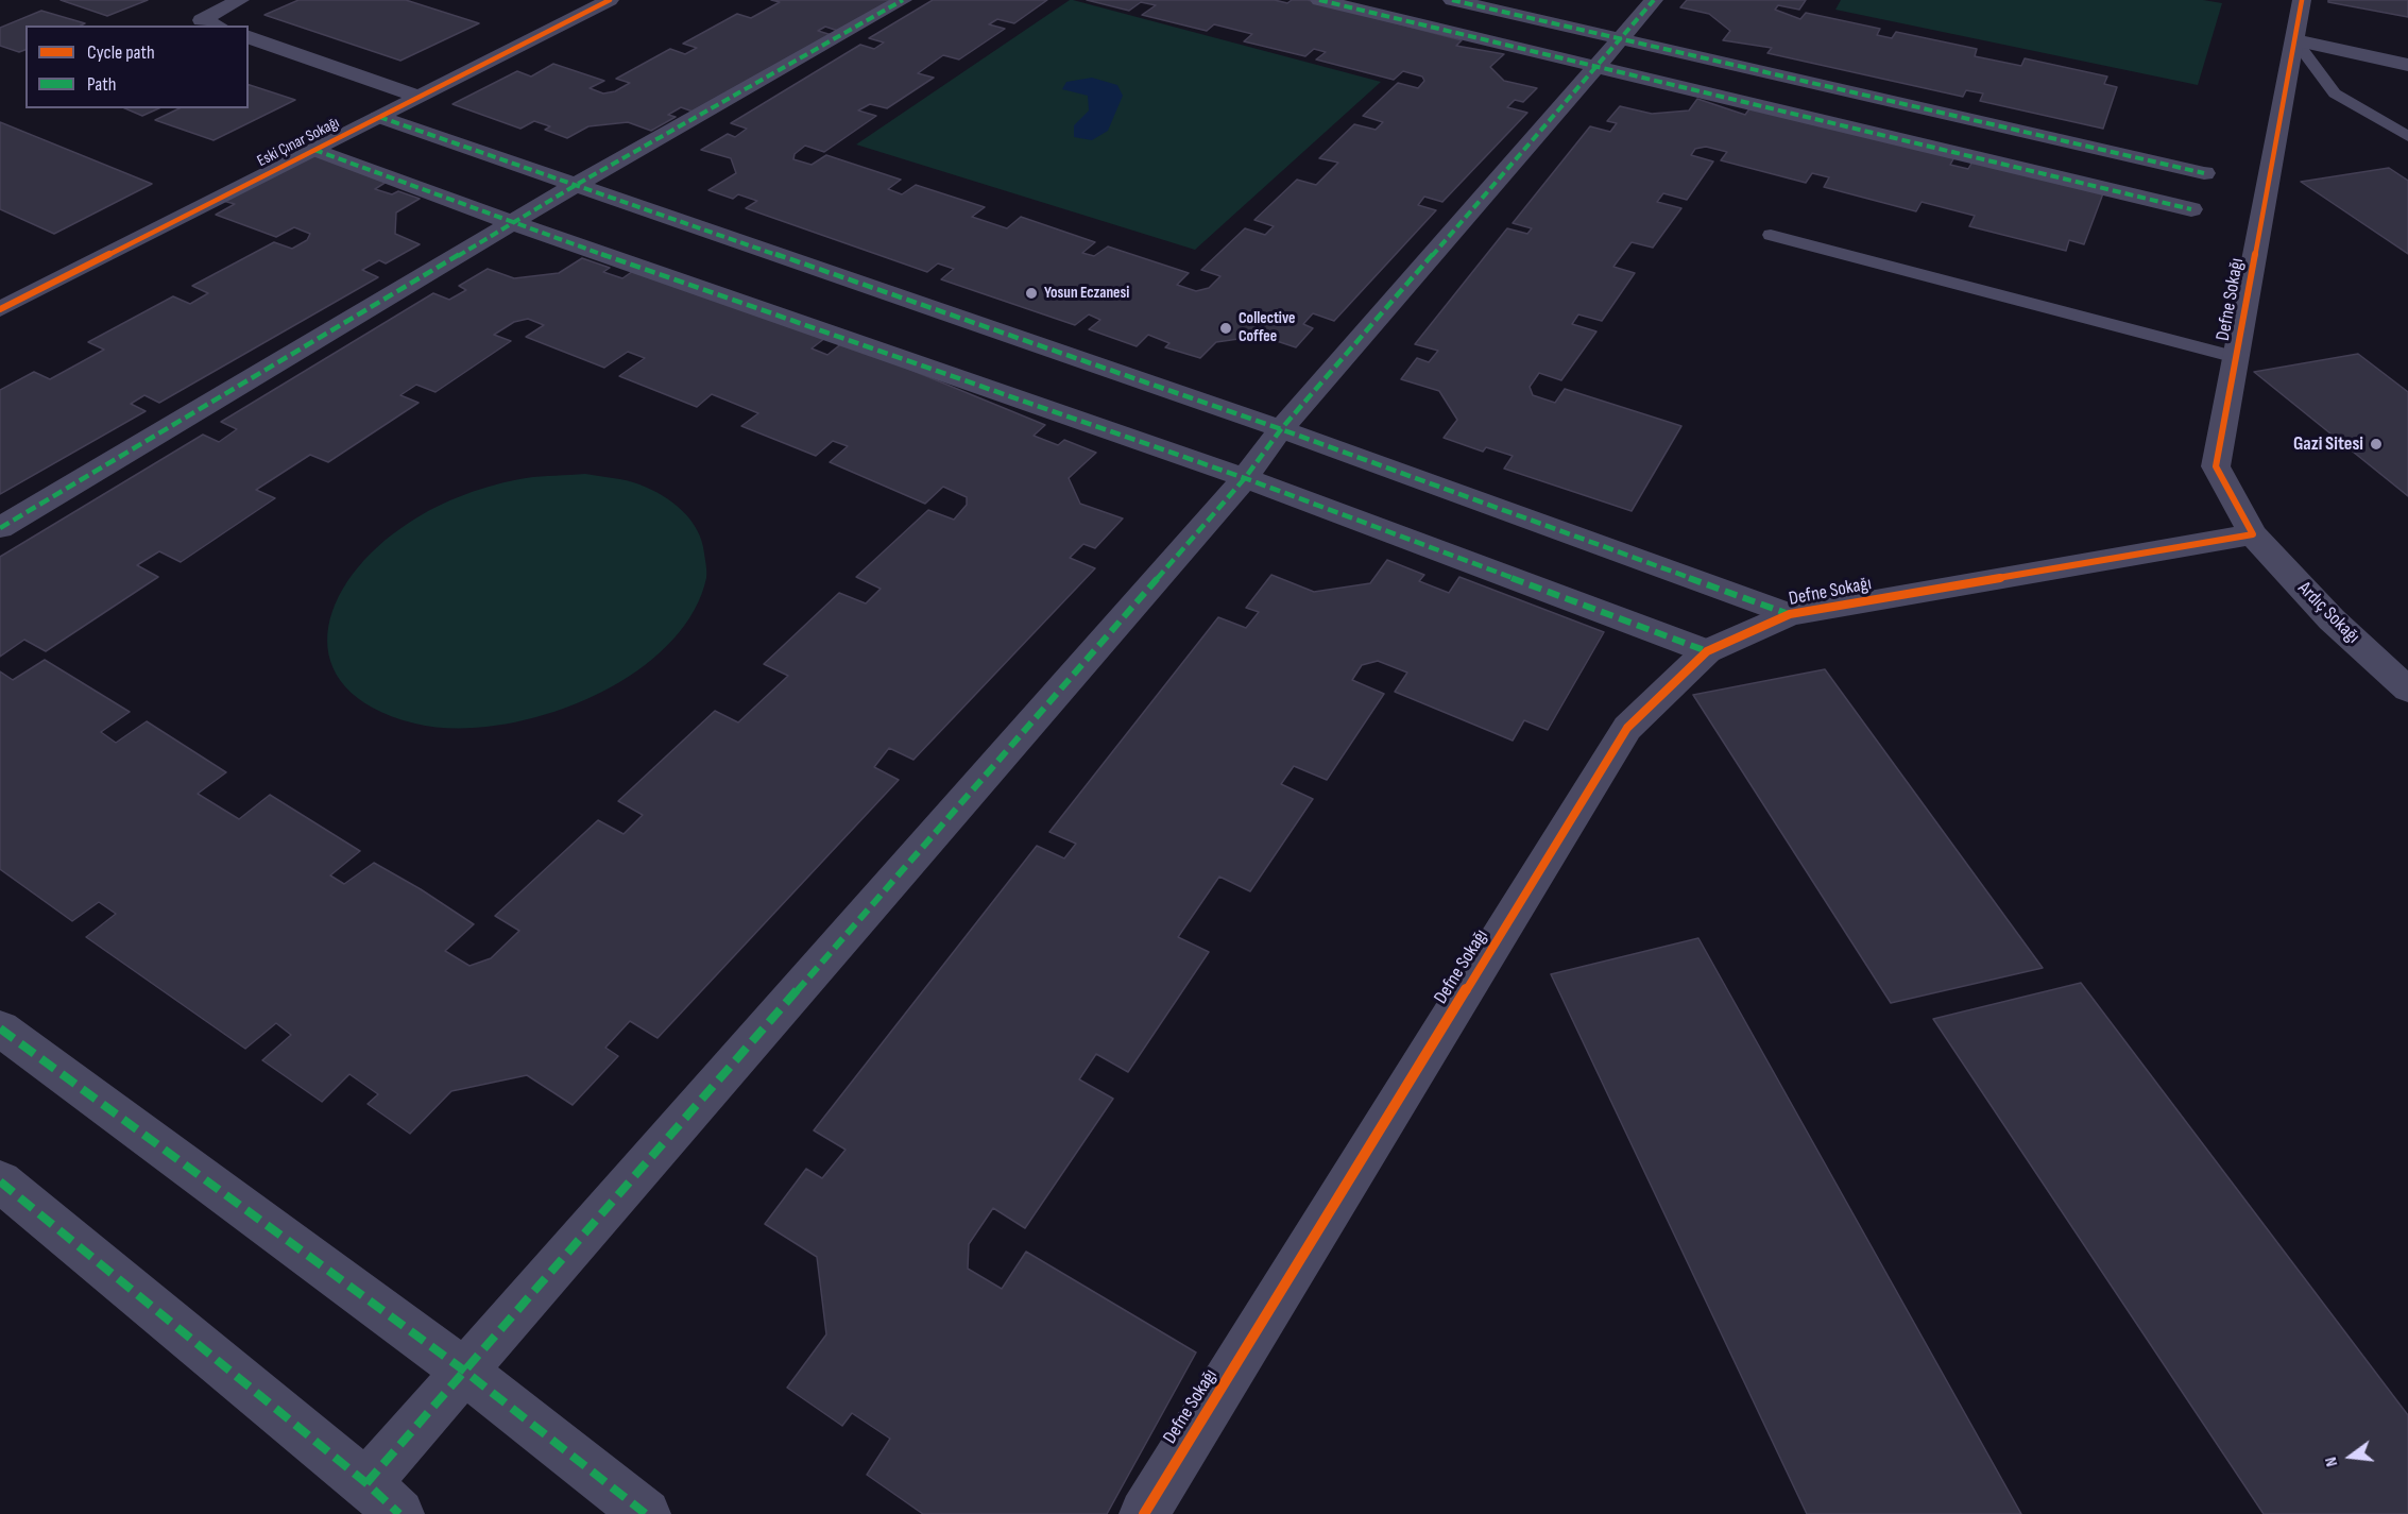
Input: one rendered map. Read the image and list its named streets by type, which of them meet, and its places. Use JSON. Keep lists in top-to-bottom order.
{
  "streets": {
    "street": ["Eski Çınar Sokağı", "Defne Sokağı", "Ardıç Sokağı"]
  },
  "crossings": [
    ["Defne Sokağı", "Ardıç Sokağı"]
  ],
  "places": ["Yosun Eczanesi", "Collective Coffee", "Gazi Sitesi"],
  "legend": ["Cycle path", "Path"],
  "north": "left"
}
